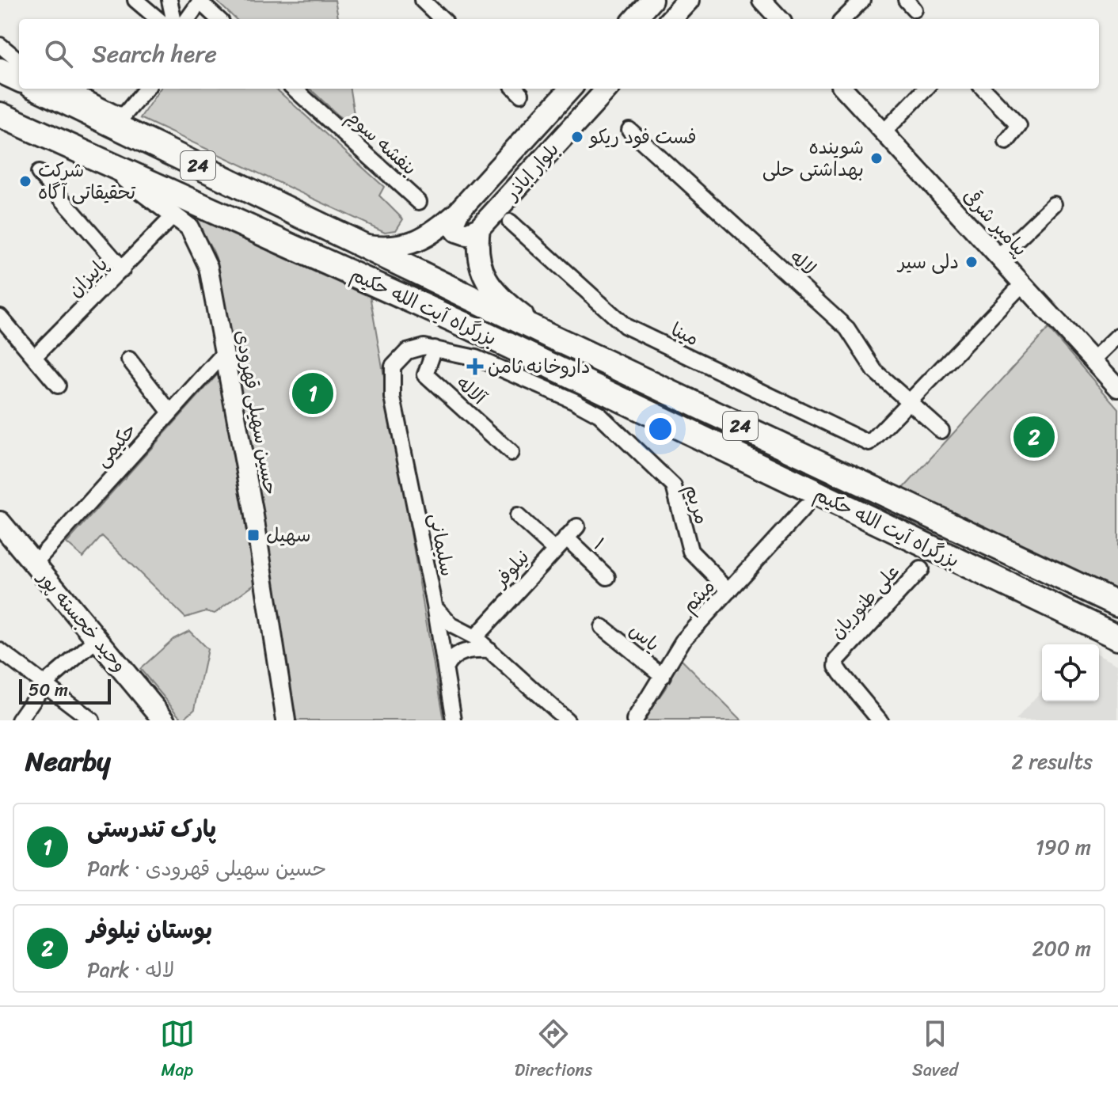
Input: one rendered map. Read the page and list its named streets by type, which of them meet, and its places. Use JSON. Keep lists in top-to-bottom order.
{
  "streets": {
    "highway": ["24", "بزرگراه آیت الله حکیم"],
    "main road": ["بلوار اباذر", "وحید خجسته پور"],
    "street": [
      "بنفشه سوم",
      "پیامبر شرقی",
      "لاله",
      "پاییزان",
      "مینا",
      "آلاله",
      "حسین سهیلی قهرودی",
      "حکیمی",
      "مریم",
      "۱",
      "سلیمانی",
      "نیلوفر",
      "میثم",
      "علی طنوریان",
      "یاس"
    ]
  },
  "crossings": [
    ["بلوار اباذر", "بزرگراه آیت الله حکیم"],
    ["لاله", "مینا"],
    ["بزرگراه آیت الله حکیم", "حسین سهیلی قهرودی"],
    ["آلاله", "مریم"],
    ["حسین سهیلی قهرودی", "حکیمی"],
    ["حکیمی", "وحید خجسته پور"],
    ["مریم", "سلیمانی"],
    ["مریم", "میثم"],
    ["۱", "نیلوفر"],
    ["میثم", "یاس"]
  ],
  "places": {
    "other": [
      "فست فود ریکو",
      "شوینده بهداشتی حلی",
      "شرکت تحقیقاتی آگاه",
      "دلی سیر"
    ],
    "health": ["داروخانه ثامن"],
    "transit": ["سهیل"]
  },
  "scale_bar": "50 m",
  "page": {
    "search": "Search here",
    "pins": ["1", "2"],
    "scale": "50 m",
    "heading": ["Nearby", "2 results"],
    "list": [
      {
        "mark": "1",
        "name": "پارک تندرستی",
        "note": "Park · حسین سهیلی قهرودی",
        "value": "190 m"
      },
      {
        "mark": "2",
        "name": "بوستان نیلوفر",
        "note": "Park · لاله",
        "value": "200 m"
      }
    ],
    "nav": ["Map", "Directions", "Saved"]
  }
}
